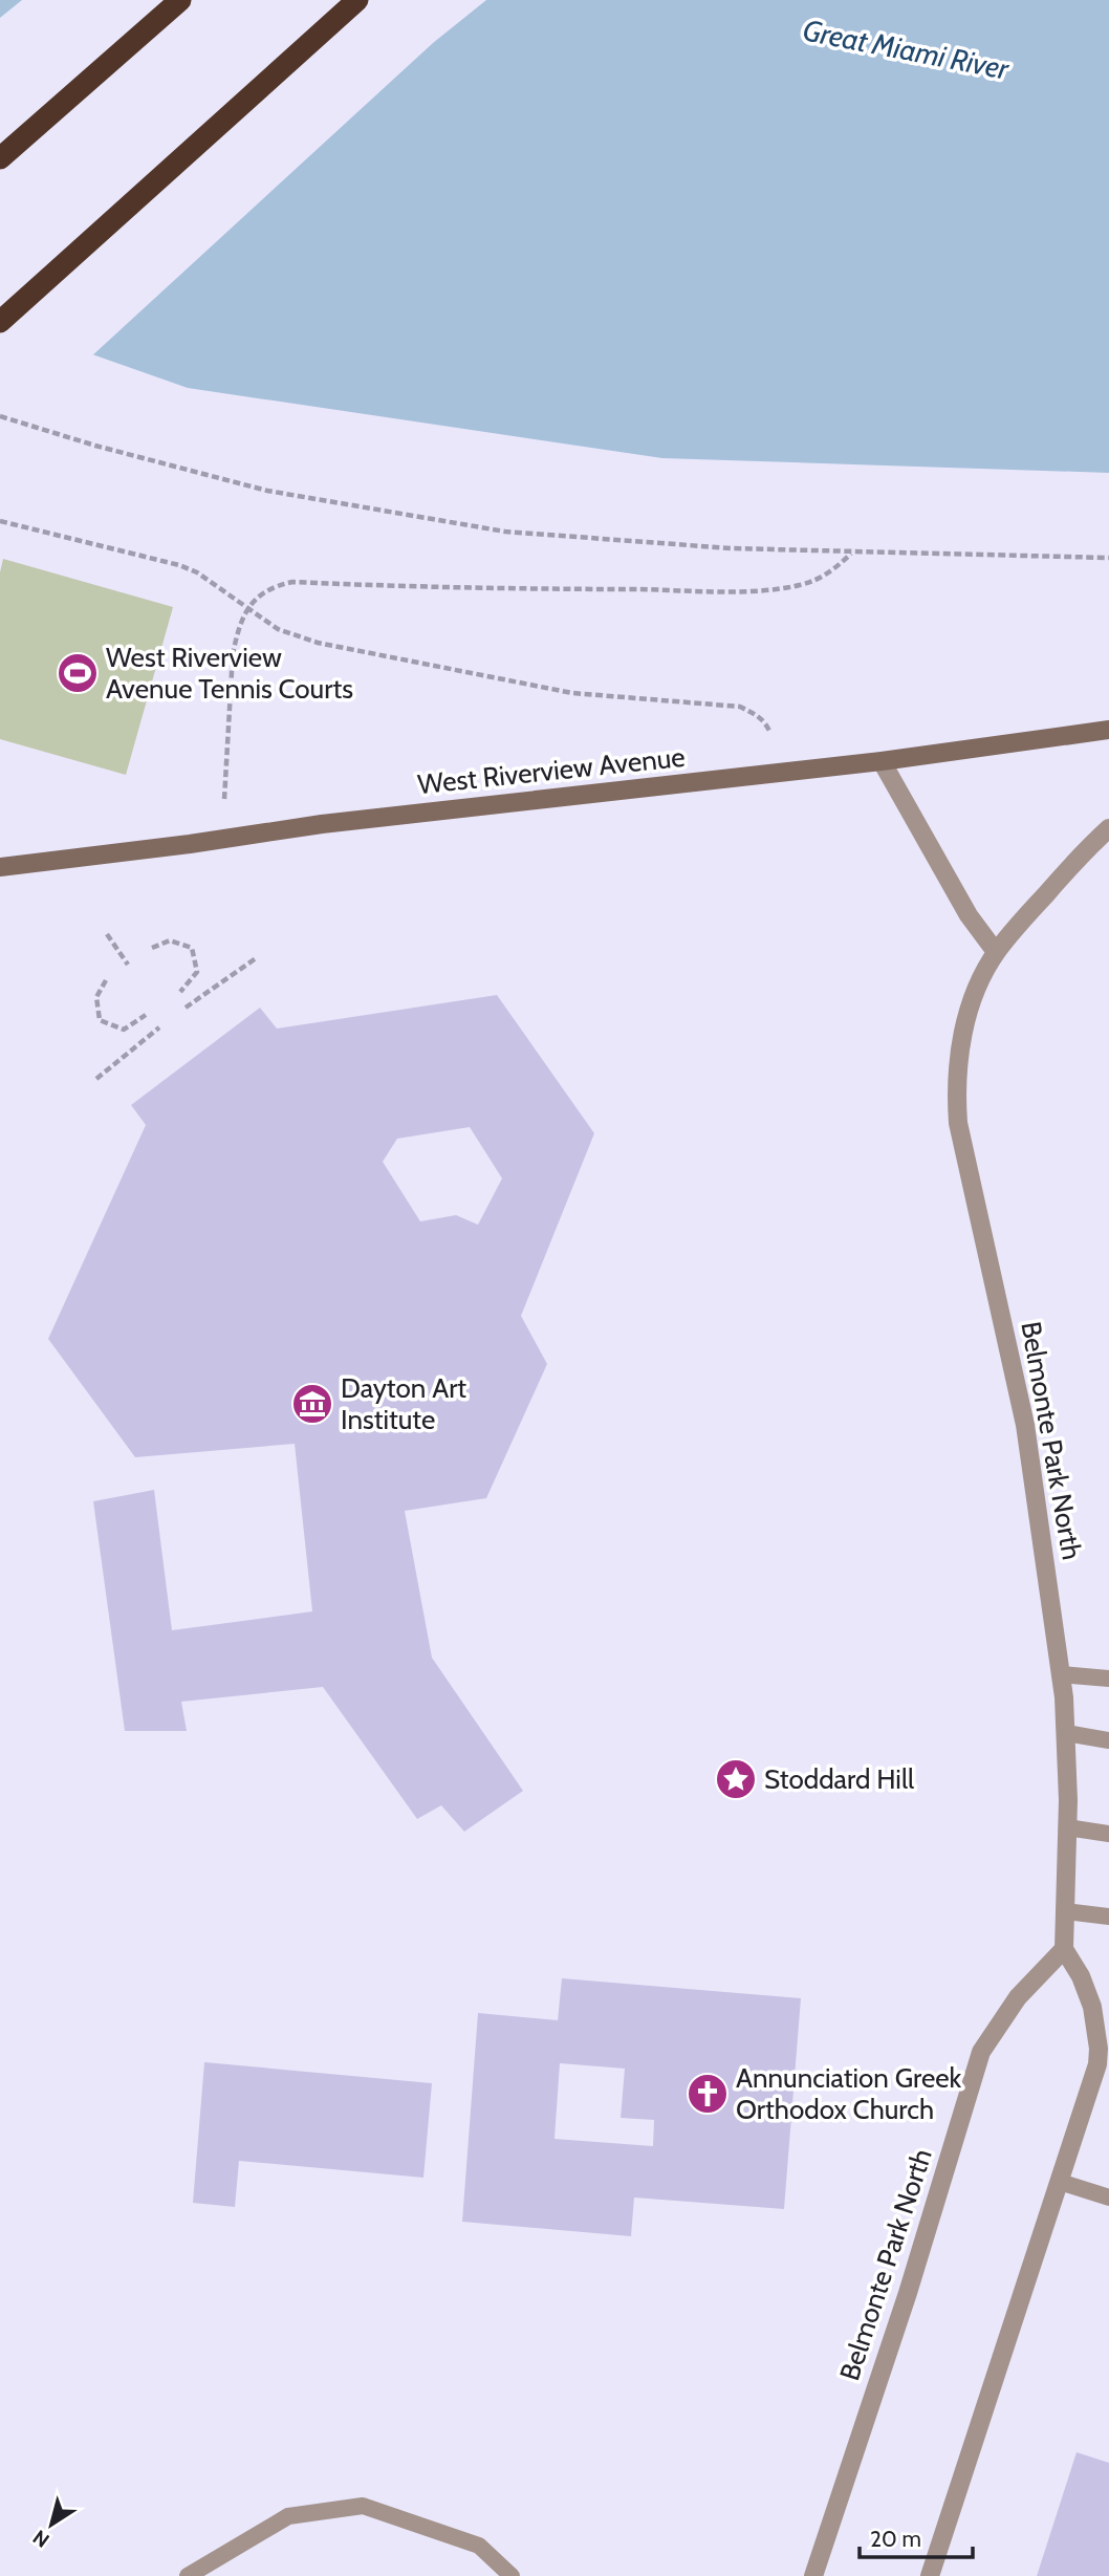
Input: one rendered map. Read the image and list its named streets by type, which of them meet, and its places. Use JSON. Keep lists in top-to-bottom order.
{
  "streets": {
    "main road": ["West Riverview Avenue"],
    "street": ["Belmonte Park North"]
  },
  "water": ["Great Miami River"],
  "places": {
    "sports": ["West Riverview Avenue Tennis Courts"],
    "museum": ["Dayton Art Institute"],
    "place": ["Stoddard Hill"],
    "church": ["Annunciation Greek Orthodox Church"]
  },
  "scale_bar": "20 m",
  "north": "bottom left"
}
